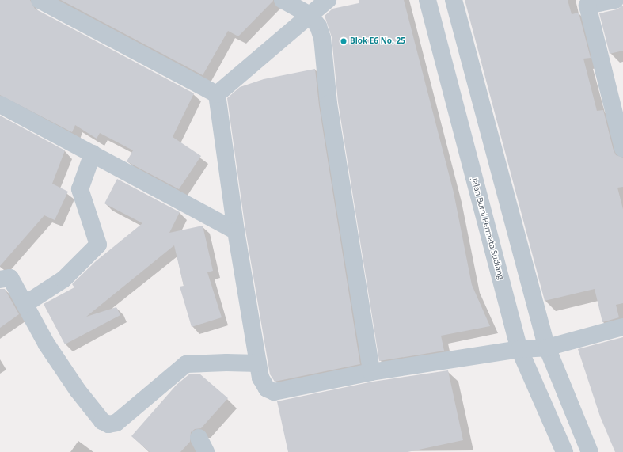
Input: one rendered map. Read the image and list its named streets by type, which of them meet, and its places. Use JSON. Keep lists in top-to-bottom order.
{
  "streets": {
    "street": ["Jalan Bumi Permata Sudiang"]
  },
  "places": ["Blok E6 No. 25"]
}
